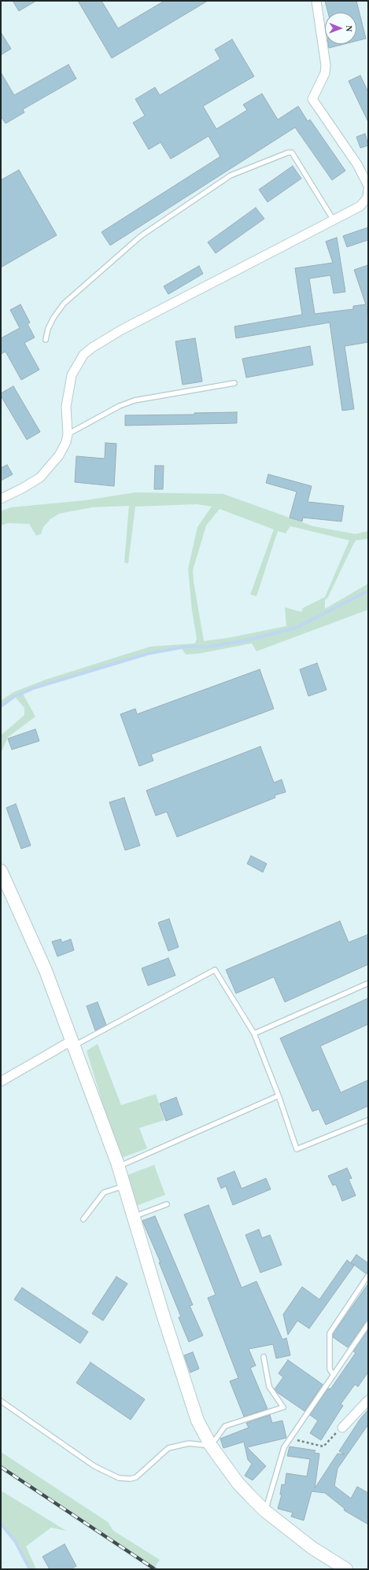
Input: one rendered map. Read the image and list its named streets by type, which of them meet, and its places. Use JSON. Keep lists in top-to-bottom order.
{
  "north": "right"
}
